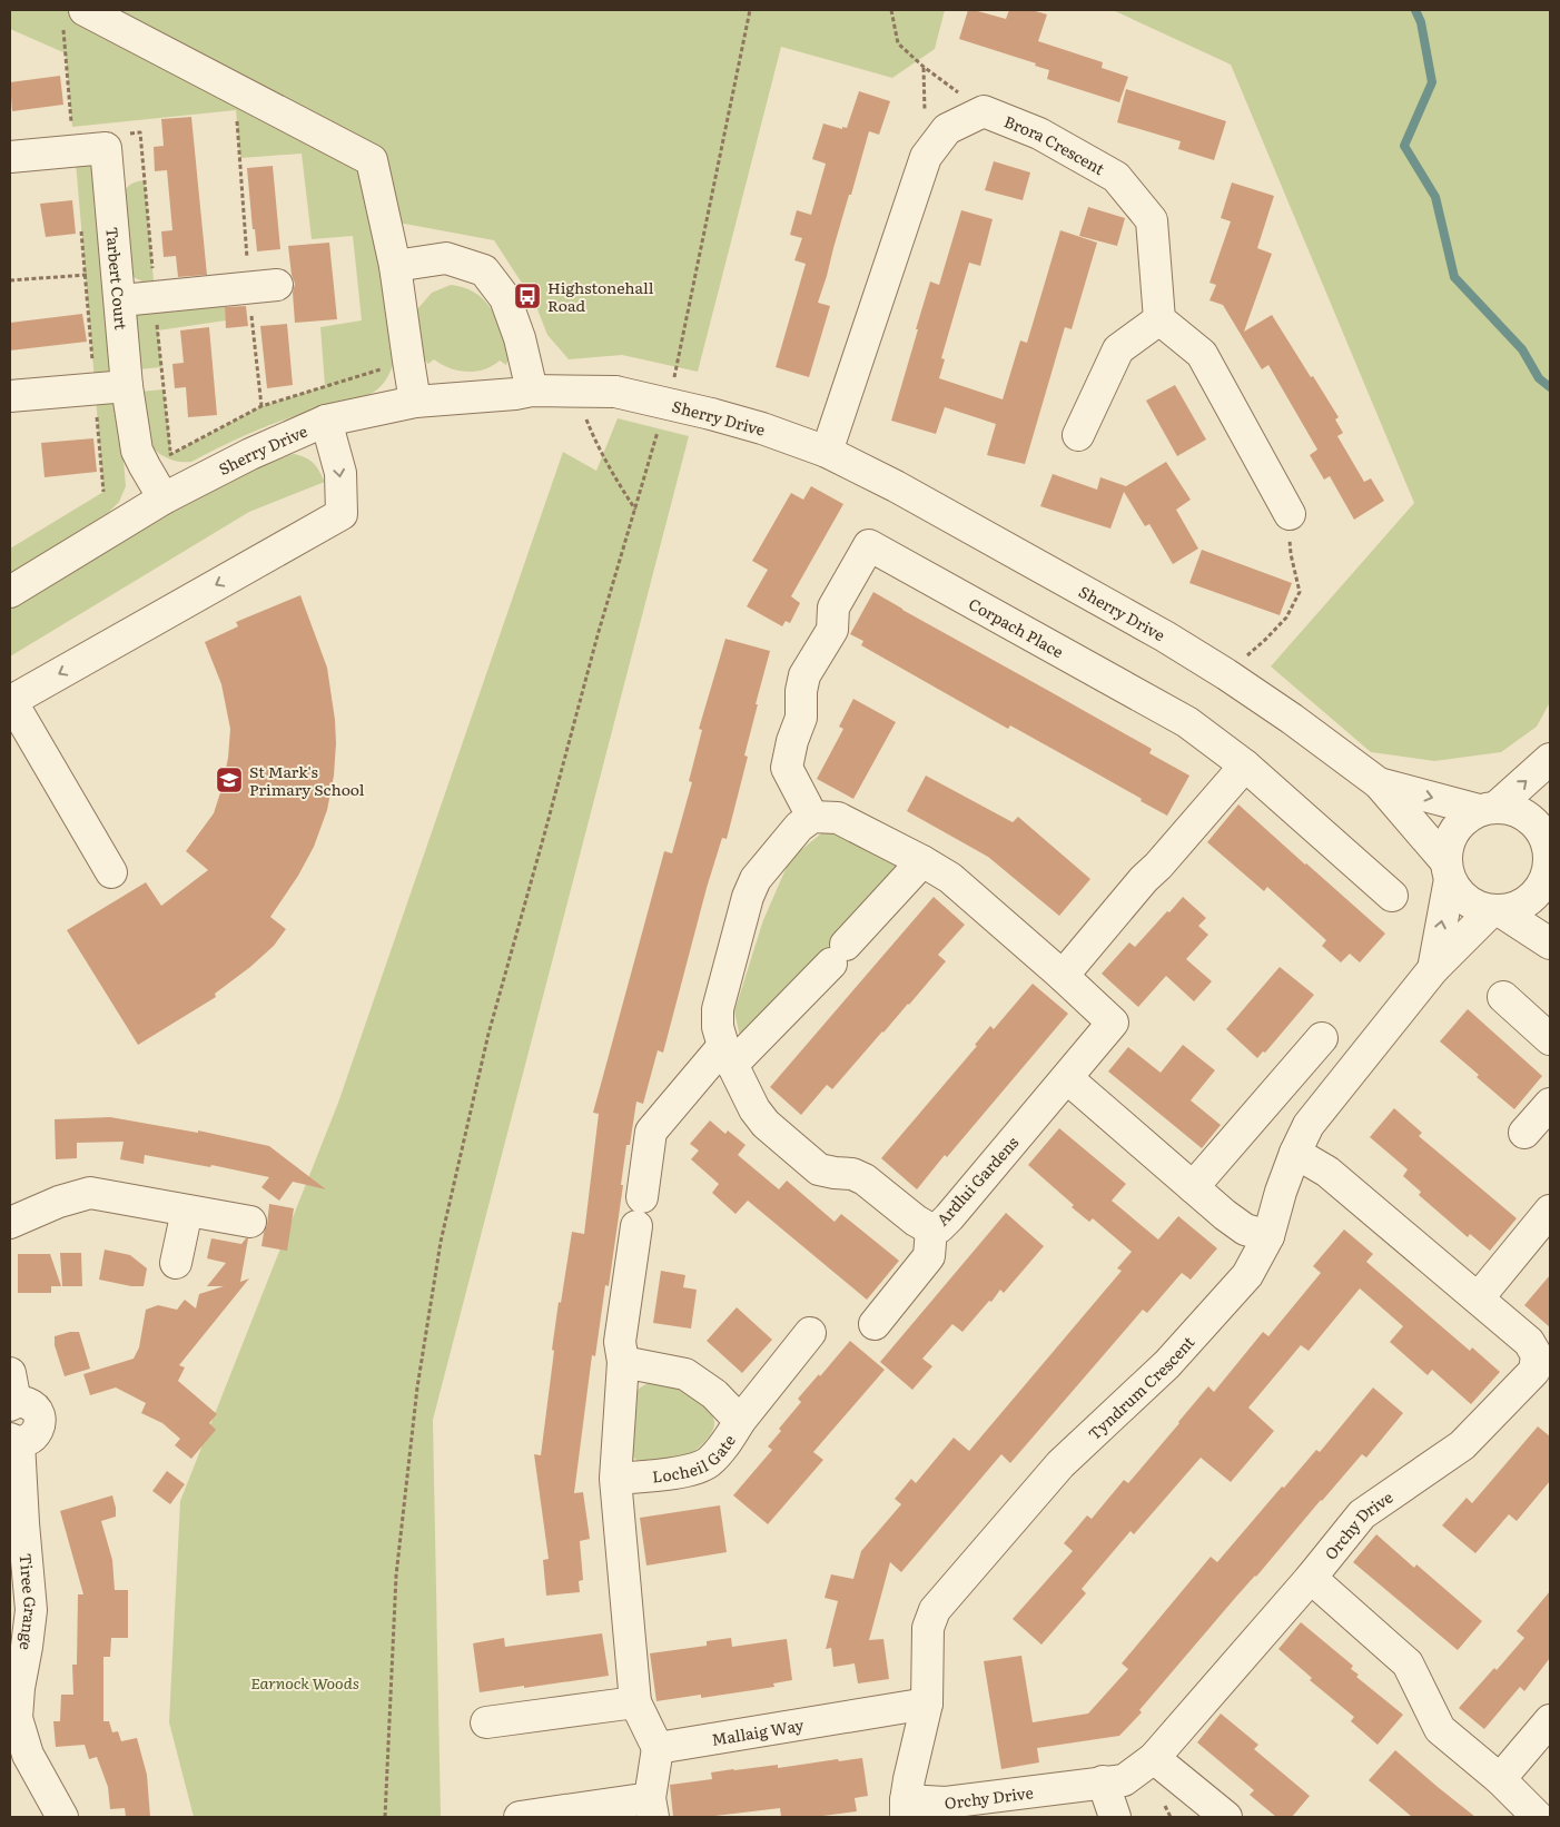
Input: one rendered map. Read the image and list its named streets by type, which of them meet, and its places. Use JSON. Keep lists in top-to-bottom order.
{
  "streets": {
    "street": [
      "Brora Crescent",
      "Tarbert Court",
      "Sherry Drive",
      "Corpach Place",
      "Ardlui Gardens",
      "Tyndrum Crescent",
      "Locheil Gate",
      "Orchy Drive",
      "Tiree Grange",
      "Mallaig Way"
    ]
  },
  "crossings": [
    ["Brora Crescent", "Sherry Drive"],
    ["Tarbert Court", "Sherry Drive"],
    ["Sherry Drive", "Tyndrum Crescent"],
    ["Corpach Place", "Ardlui Gardens"],
    ["Tyndrum Crescent", "Orchy Drive"],
    ["Tyndrum Crescent", "Mallaig Way"]
  ],
  "parks": ["Earnock Woods"],
  "places": {
    "bus stop": ["Highstonehall Road"],
    "school or university": ["St Mark's Primary School"]
  }
}
